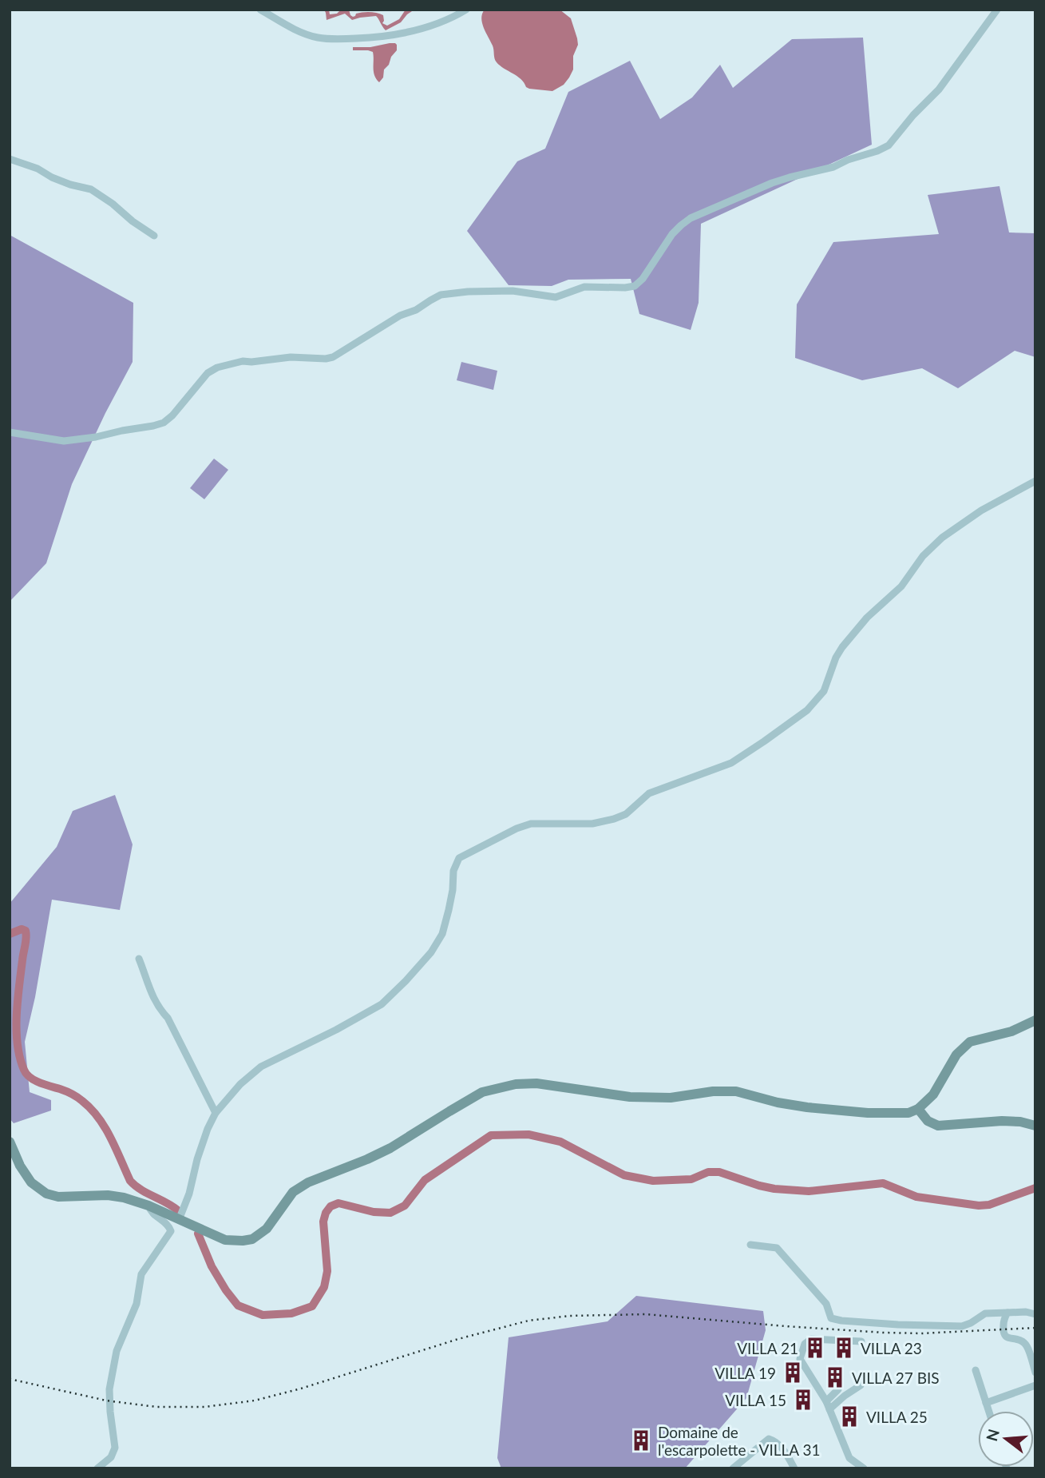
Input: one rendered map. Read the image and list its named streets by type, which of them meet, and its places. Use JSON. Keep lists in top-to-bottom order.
{
  "places": {
    "building": [
      "VILLA 21",
      "VILLA 23",
      "VILLA 19",
      "VILLA 27 BIS",
      "VILLA 15",
      "VILLA 25",
      "Domaine de l'escarpolette - VILLA 31"
    ]
  },
  "north": "left"
}
